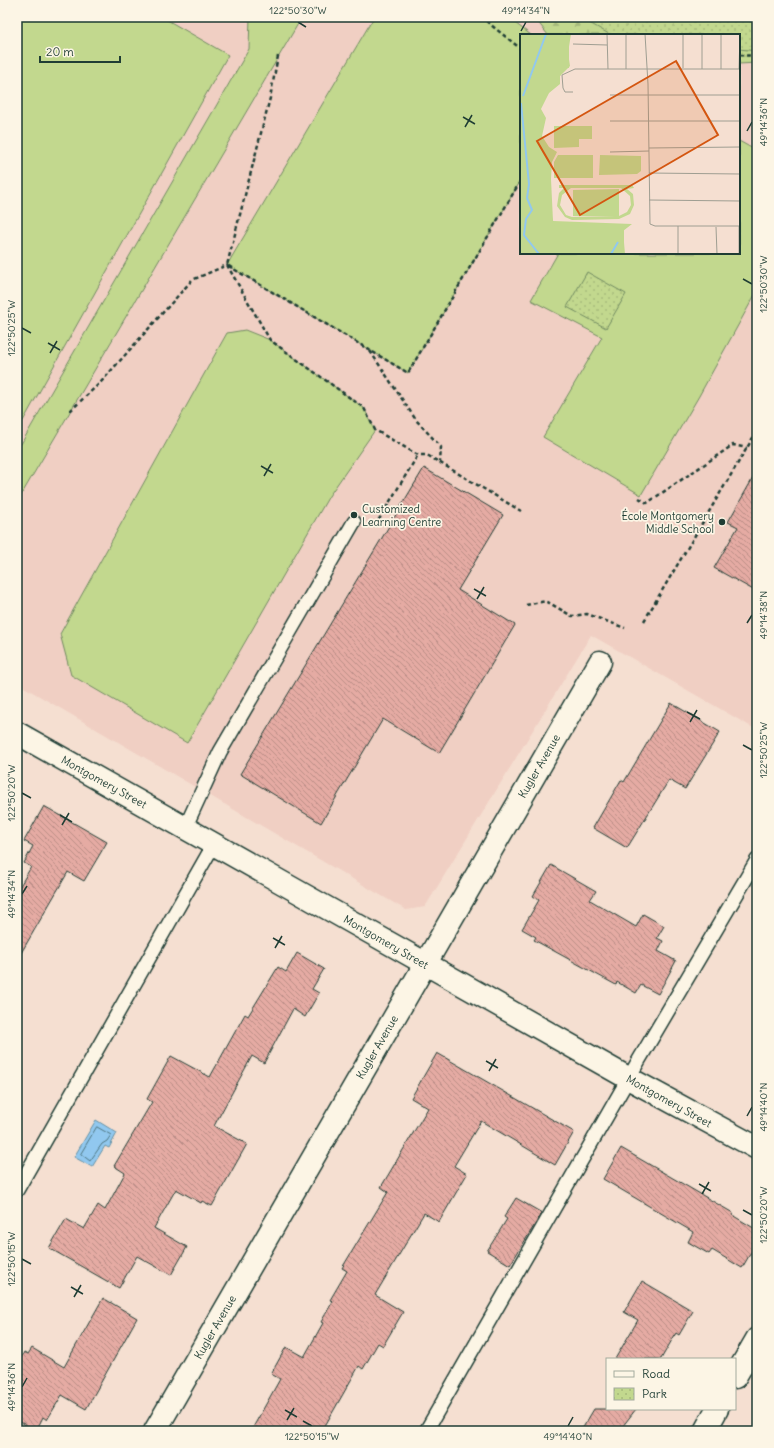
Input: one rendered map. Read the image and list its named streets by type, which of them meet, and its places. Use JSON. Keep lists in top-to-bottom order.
{
  "streets": {
    "street": ["Kugler Avenue", "Montgomery Street"]
  },
  "crossings": [
    ["Kugler Avenue", "Montgomery Street"]
  ],
  "places": ["Customized Learning Centre", "École Montgomery Middle School"],
  "legend": ["Road", "Park"],
  "scale_bar": "20 m",
  "coordinates": [
    "122°50'30\"W",
    "49°14'34\"N",
    "49°14'36\"N",
    "122°50'25\"W",
    "49°14'38\"N",
    "122°50'20\"W",
    "49°14'40\"N",
    "122°50'15\"W"
  ]
}
